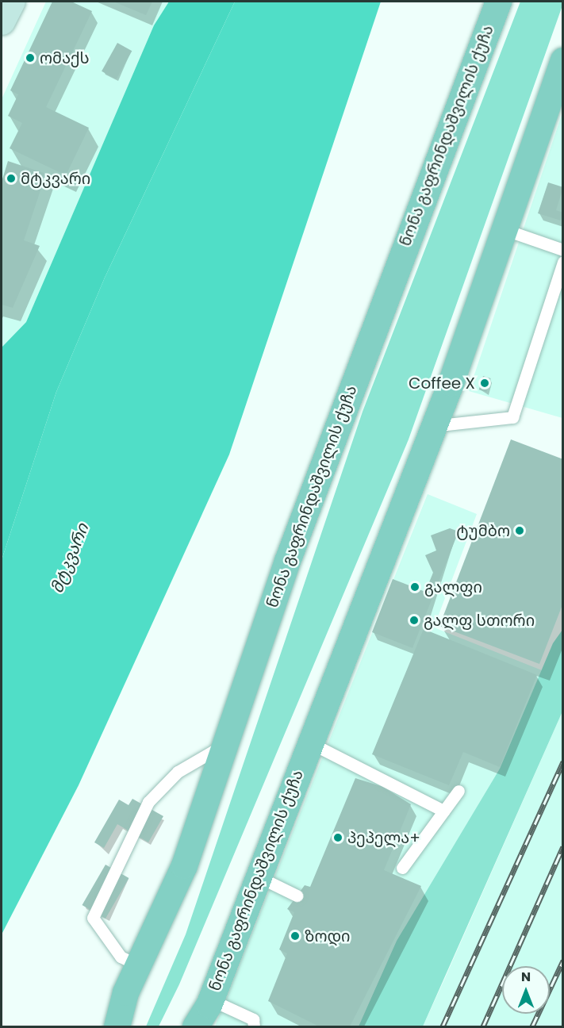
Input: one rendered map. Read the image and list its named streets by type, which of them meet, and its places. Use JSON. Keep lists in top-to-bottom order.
{
  "streets": {
    "main road": ["ნონა გაფრინდაშვილის ქუჩა"]
  },
  "water": ["მტკვარი"],
  "places": [
    "ომაქს",
    "მტკვარი",
    "Coffee X",
    "ტუმბო",
    "გალფი",
    "გალფ სთორი",
    "პეპელა+",
    "ზოდი"
  ],
  "north": "top"
}
